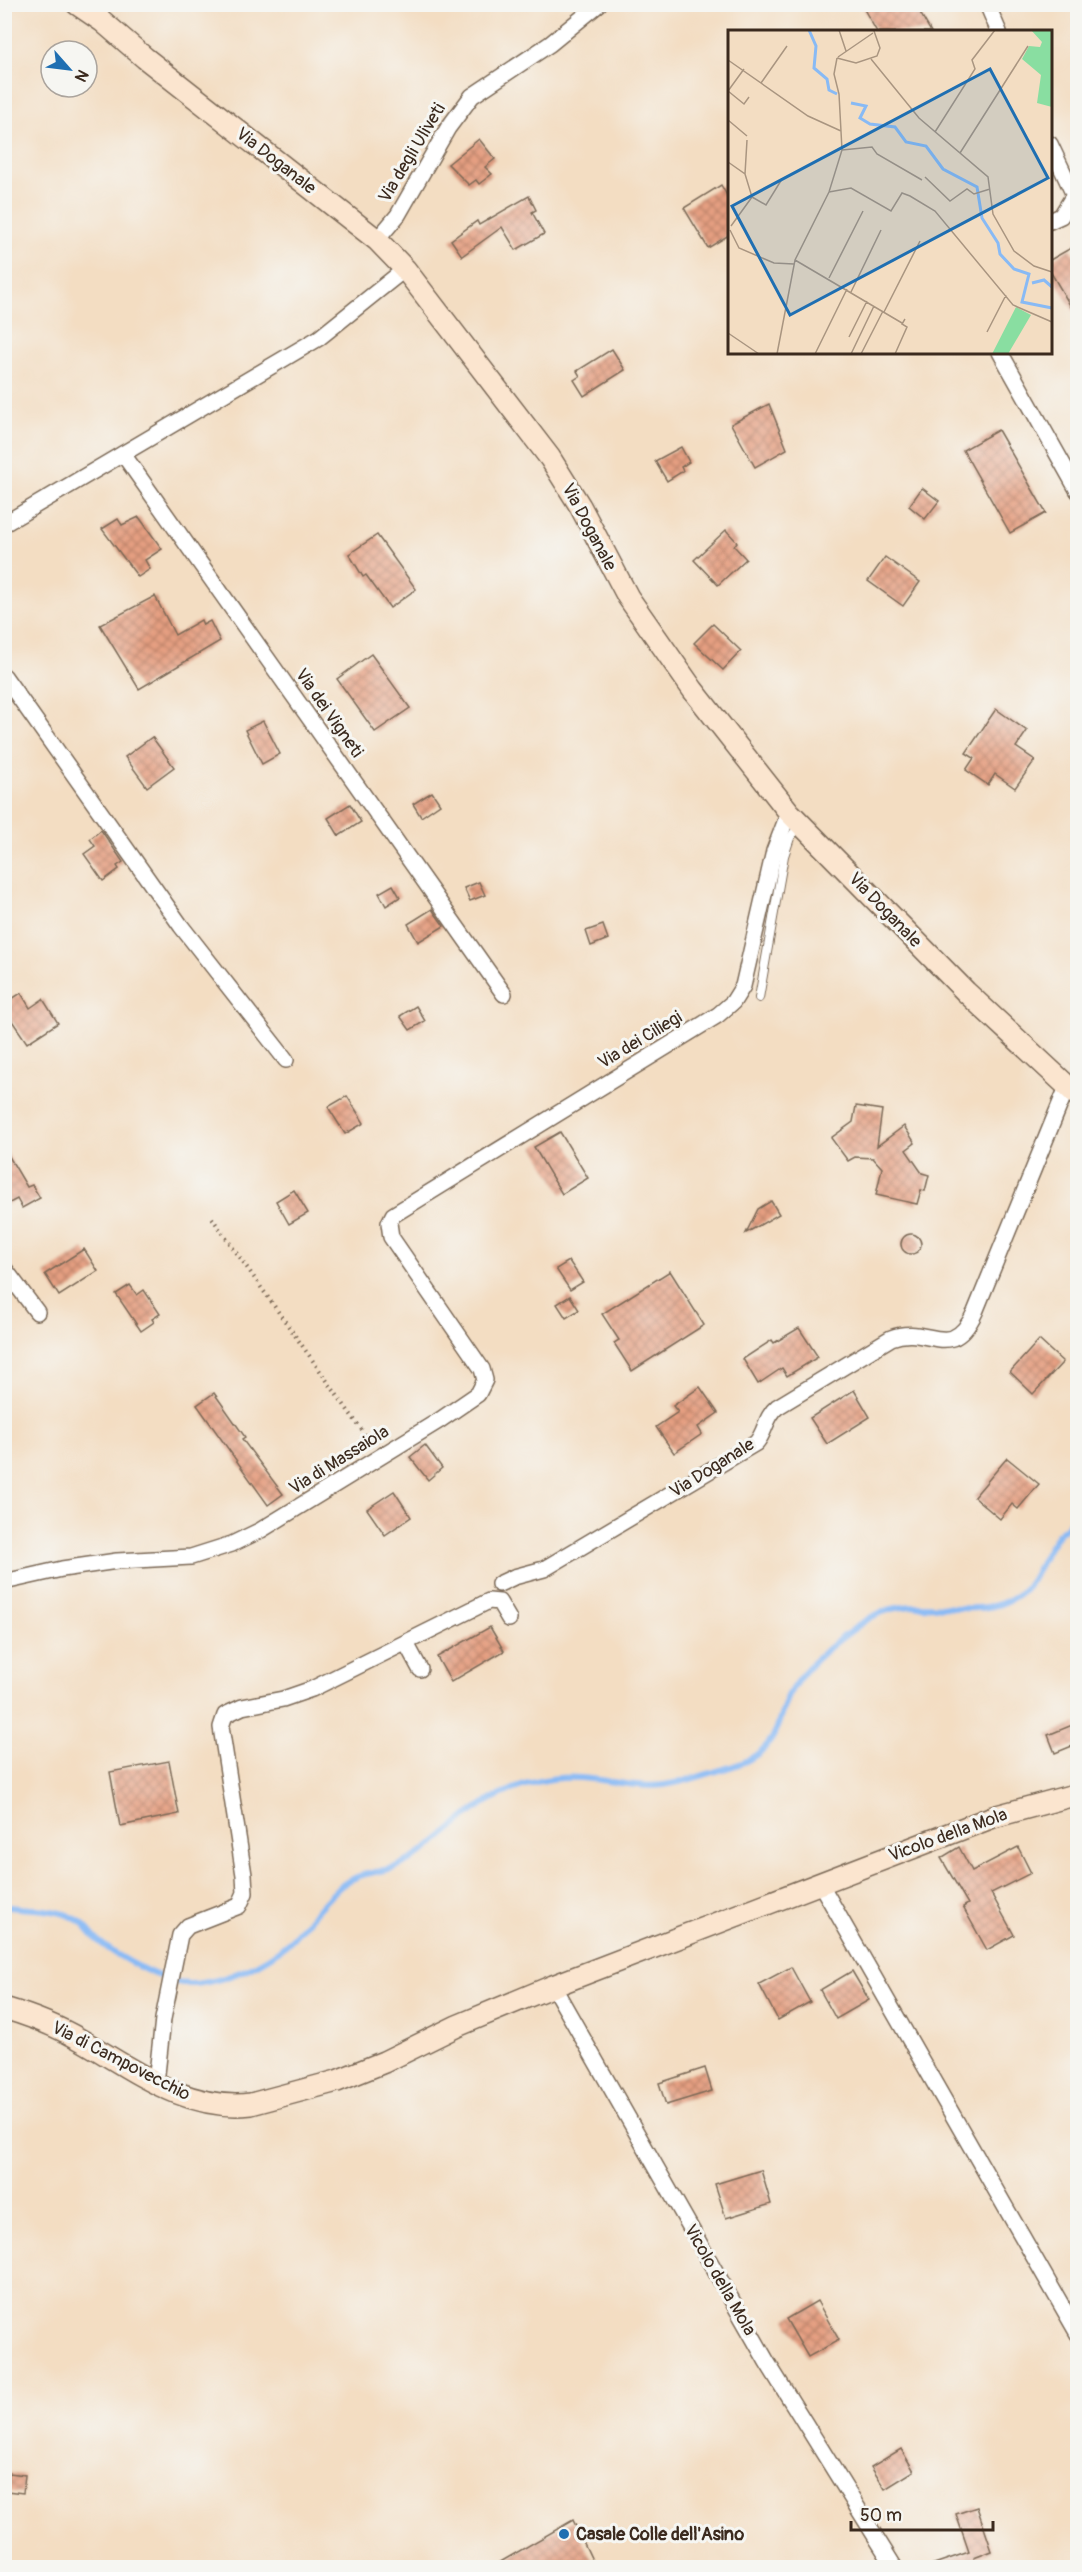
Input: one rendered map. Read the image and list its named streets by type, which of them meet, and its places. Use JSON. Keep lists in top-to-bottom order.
{
  "streets": {
    "main road": ["Via Doganale", "Vicolo della Mola", "Via di Campovecchio"],
    "street": [
      "Via degli Uliveti",
      "Via dei Vigneti",
      "Via dei Ciliegi",
      "Via di Massaiola"
    ]
  },
  "crossings": [
    ["Via degli Uliveti", "Via Doganale"],
    ["Via Doganale", "Via dei Ciliegi"],
    ["Via dei Ciliegi", "Via di Massaiola"],
    ["Vicolo della Mola", "Via di Campovecchio"]
  ],
  "places": ["Casale Colle dell'Asino"],
  "scale_bar": "50 m",
  "north": "bottom right"
}
